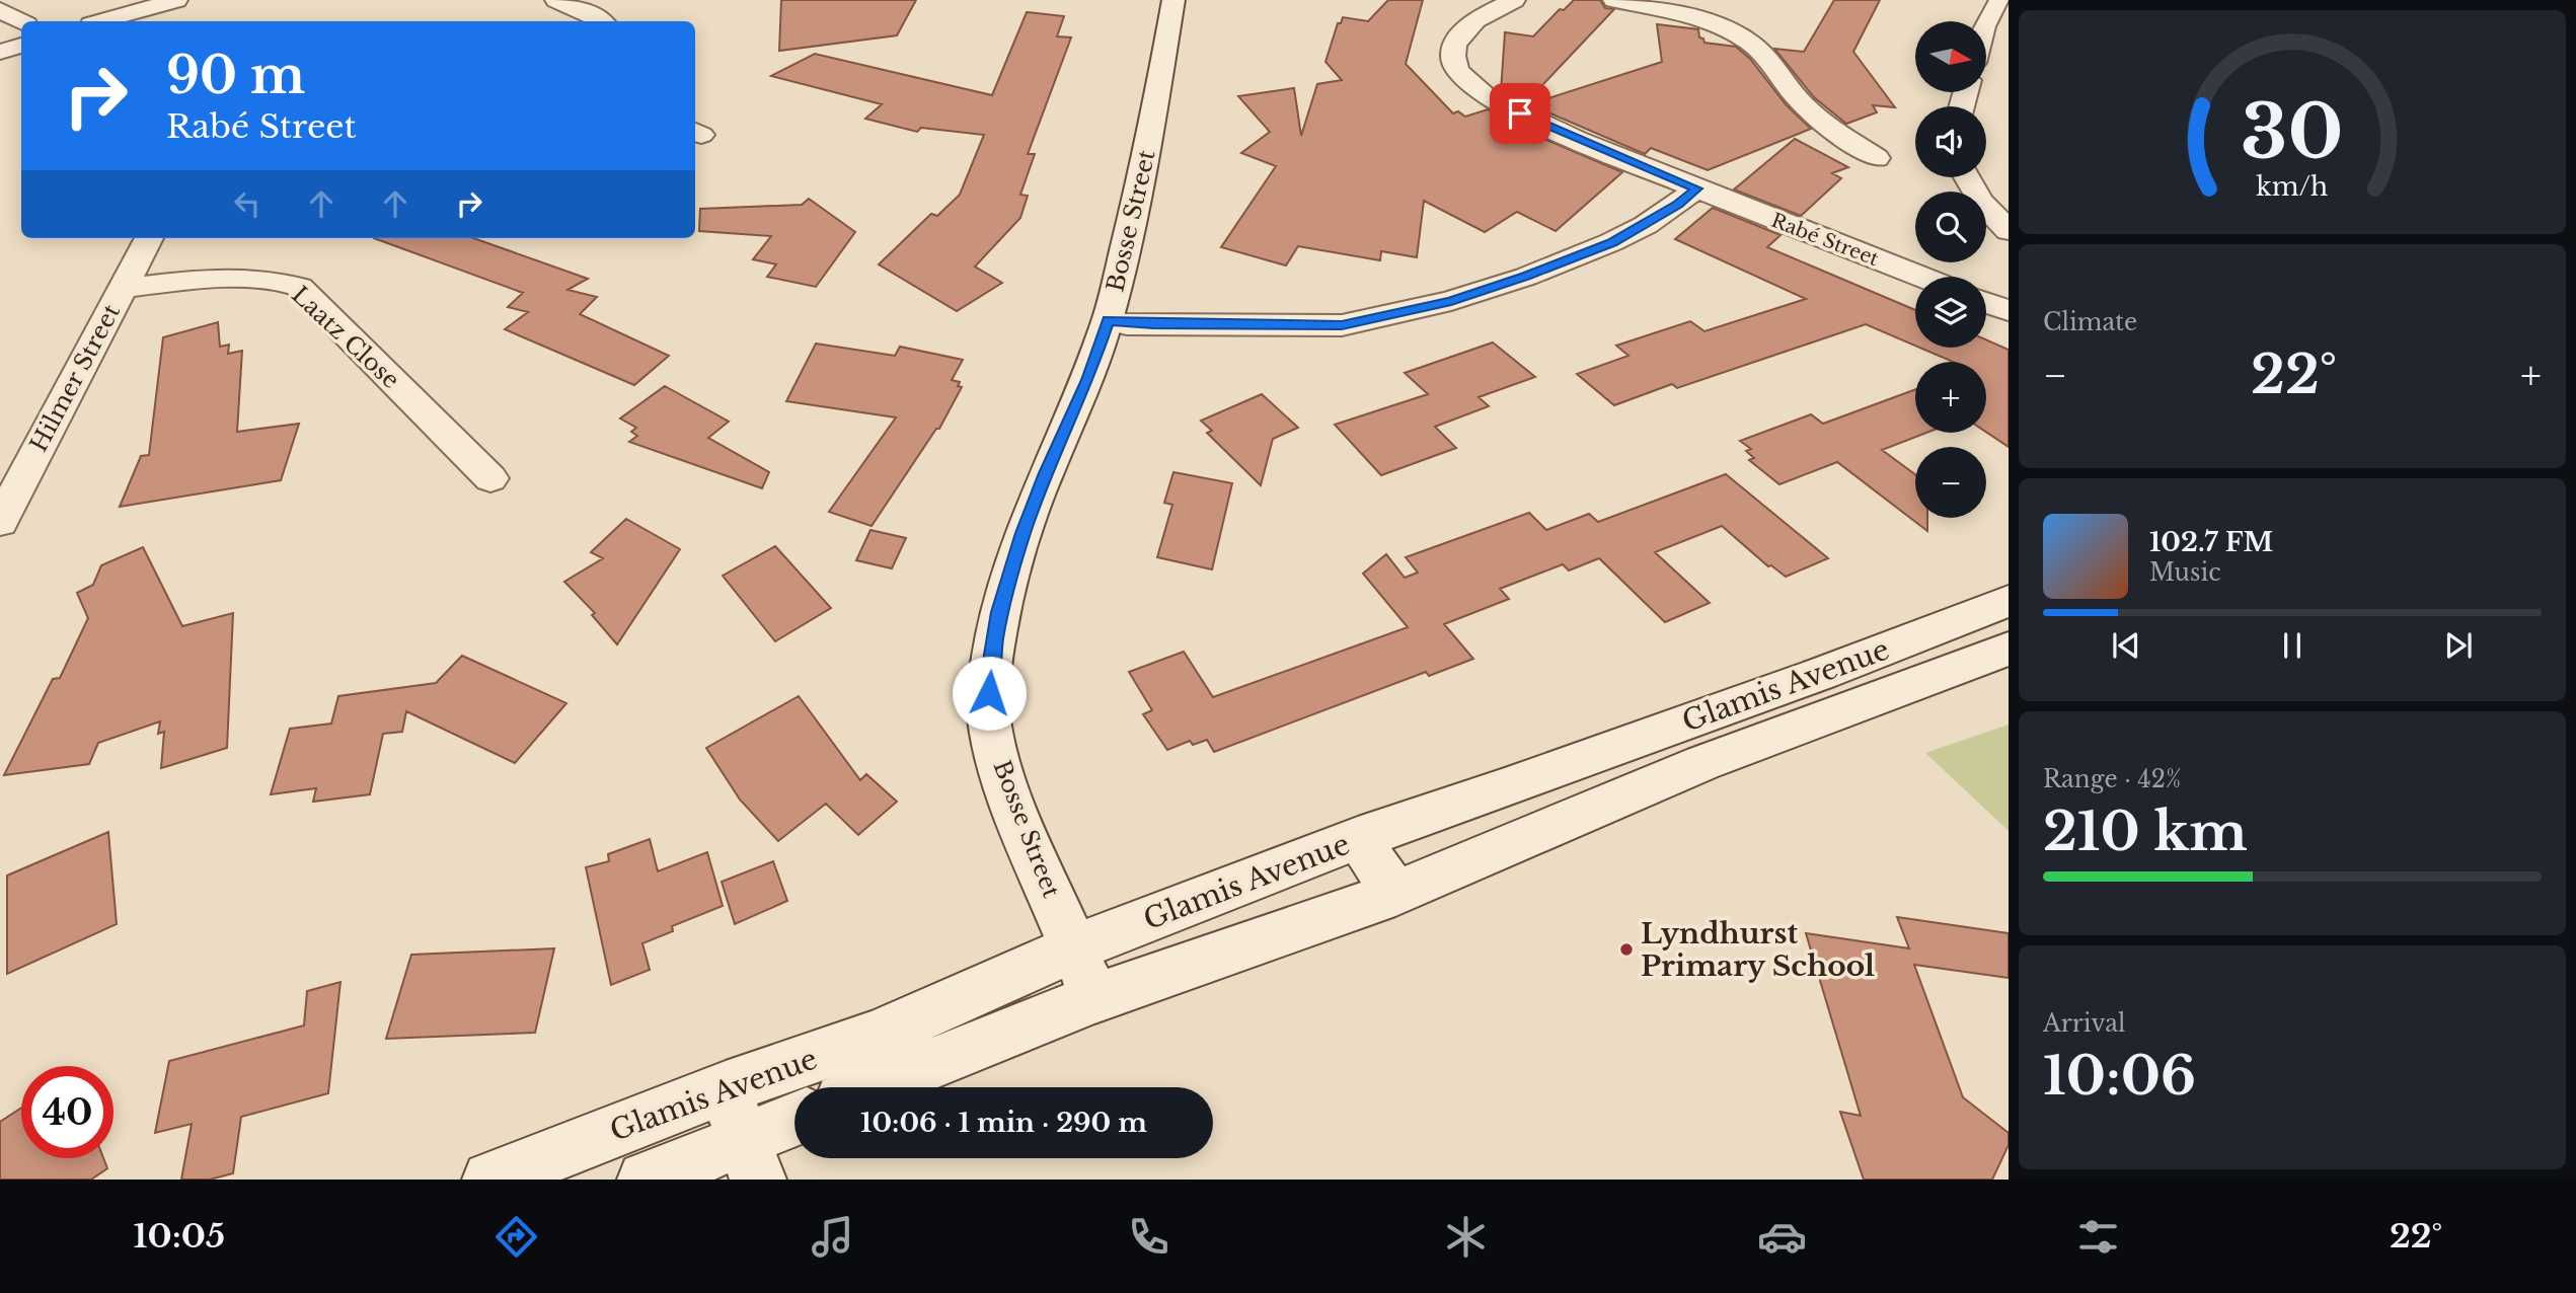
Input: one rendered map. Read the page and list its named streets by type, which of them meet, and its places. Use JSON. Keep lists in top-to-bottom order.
{
  "streets": {
    "street": [
      "Bosse Street",
      "Rabé Street",
      "Laatz Close",
      "Hilmer Street",
      "Glamis Avenue"
    ]
  },
  "crossings": [
    ["Bosse Street", "Glamis Avenue"],
    ["Laatz Close", "Hilmer Street"]
  ],
  "places": ["Lyndhurst Primary School"],
  "north": "right",
  "page": {
    "map_buttons": ["+", "−"],
    "turn": ["90 m", "Rabé Street"],
    "tile": [
      "Climate",
      ["Range · 42%", "210 km"],
      ["Arrival", "10:06"]
    ],
    "heat": ["−", "22°", "+"],
    "song": ["102.7 FM", "Music"],
    "limit": "40",
    "trip": "10:06 · 1 min · 290 m",
    "tabs": ["10:05", "22°"],
    "gauge": ["30", "km/h"]
  }
}
